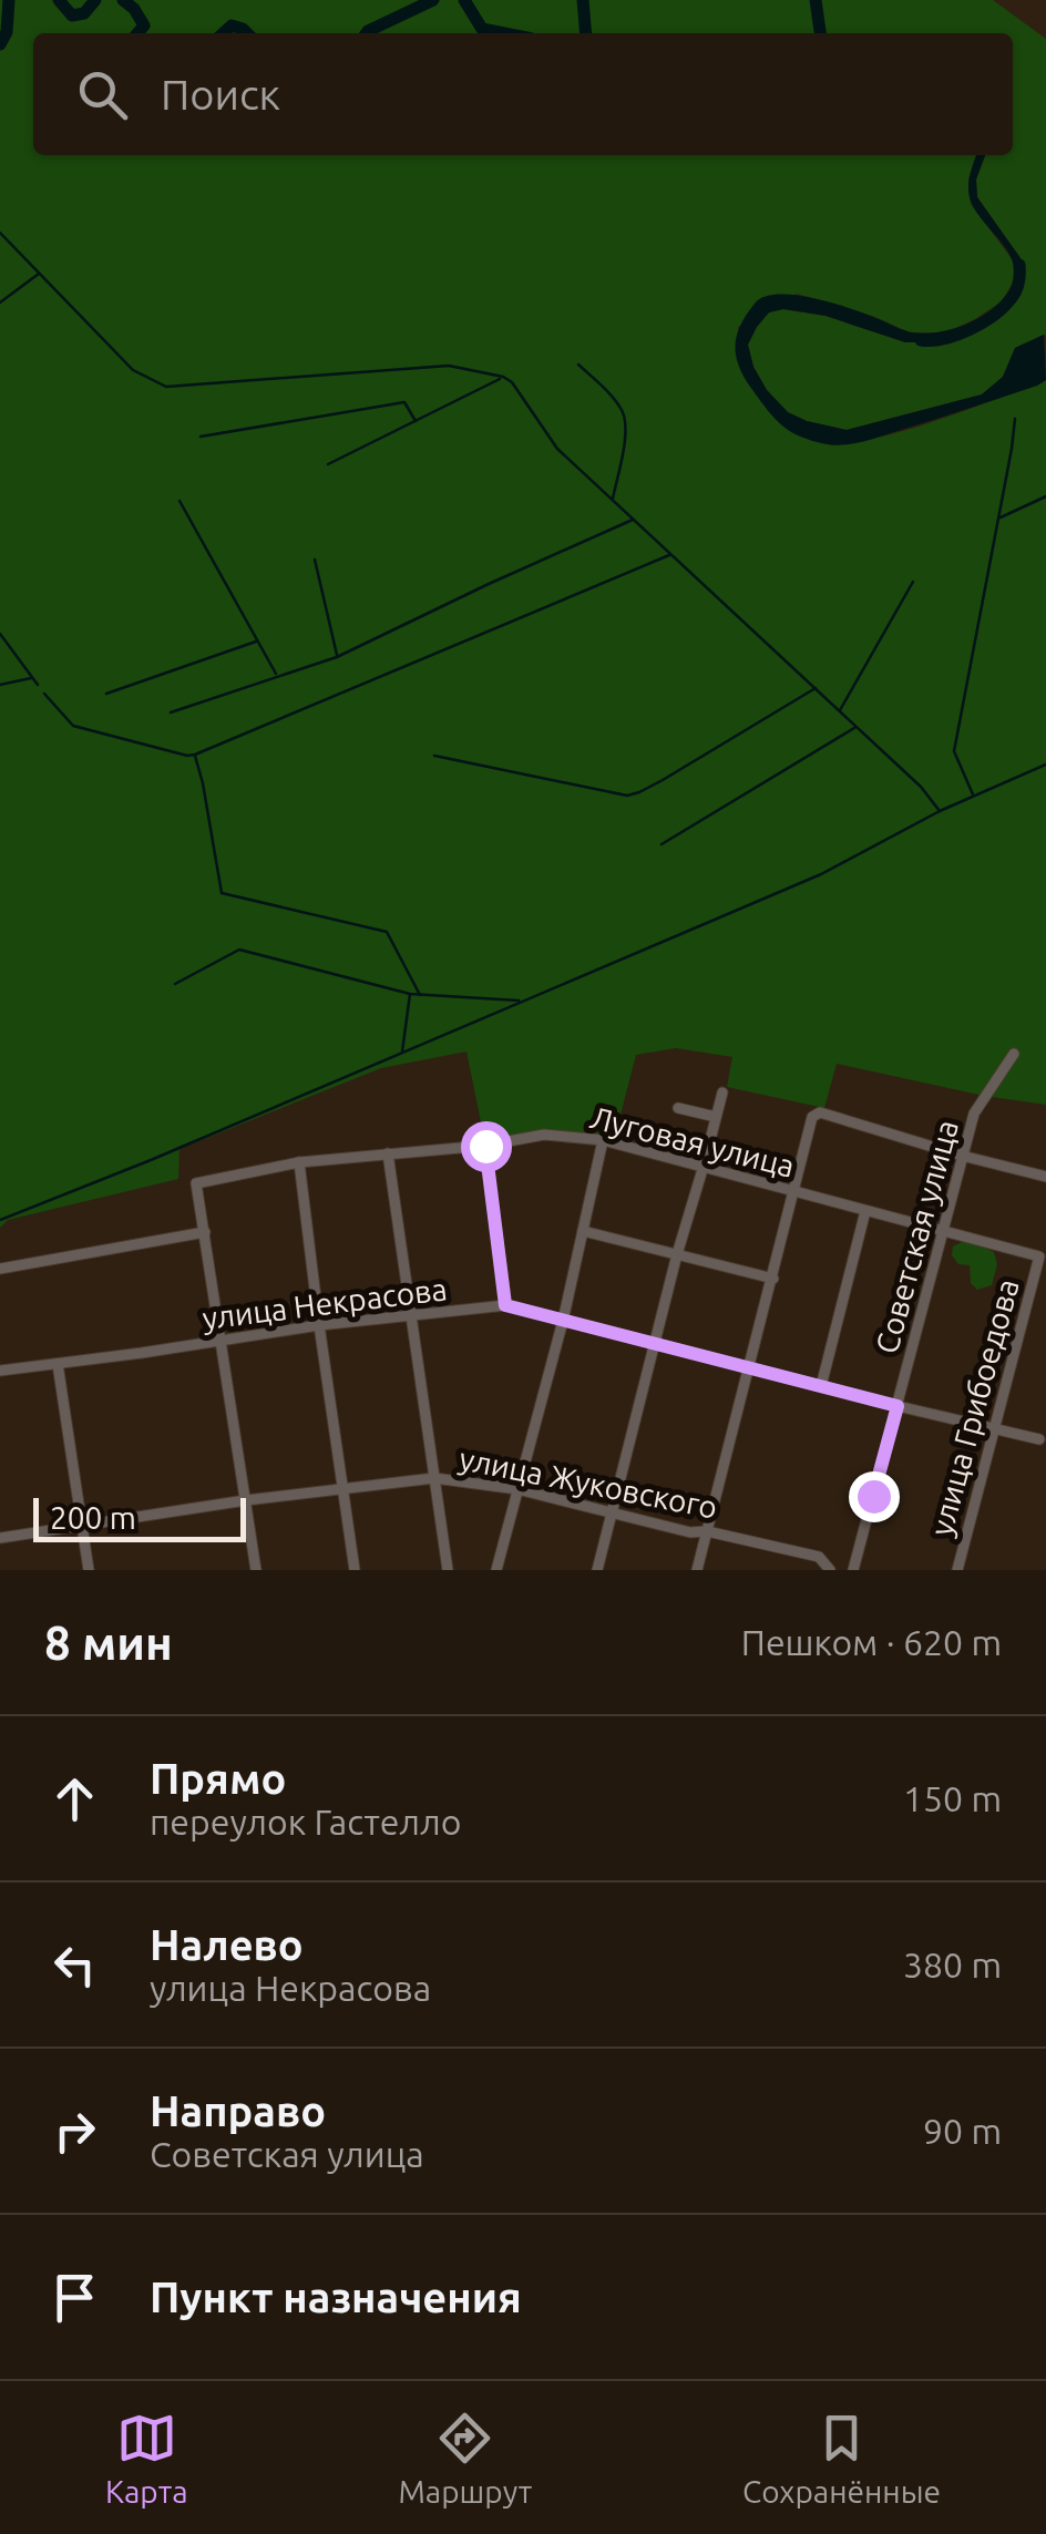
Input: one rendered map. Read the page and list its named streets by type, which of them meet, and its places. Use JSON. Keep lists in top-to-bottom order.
{
  "streets": {
    "street": [
      "Луговая улица",
      "Советская улица",
      "улица Некрасова",
      "улица Грибоедова",
      "улица Жуковского"
    ]
  },
  "crossings": [
    ["Луговая улица", "Советская улица"],
    ["Луговая улица", "улица Грибоедова"],
    ["Советская улица", "улица Некрасова"],
    ["улица Некрасова", "улица Грибоедова"]
  ],
  "scale_bar": "200 m",
  "page": {
    "search": "Поиск",
    "scale": "200 m",
    "heading": ["8 мин", "Пешком · 620 m"],
    "list": [
      ["Прямо", "переулок Гастелло", "150 m"],
      ["Налево", "улица Некрасова", "380 m"],
      ["Направо", "Советская улица", "90 m"],
      "Пункт назначения"
    ],
    "nav": ["Карта", "Маршрут", "Сохранённые"]
  }
}
